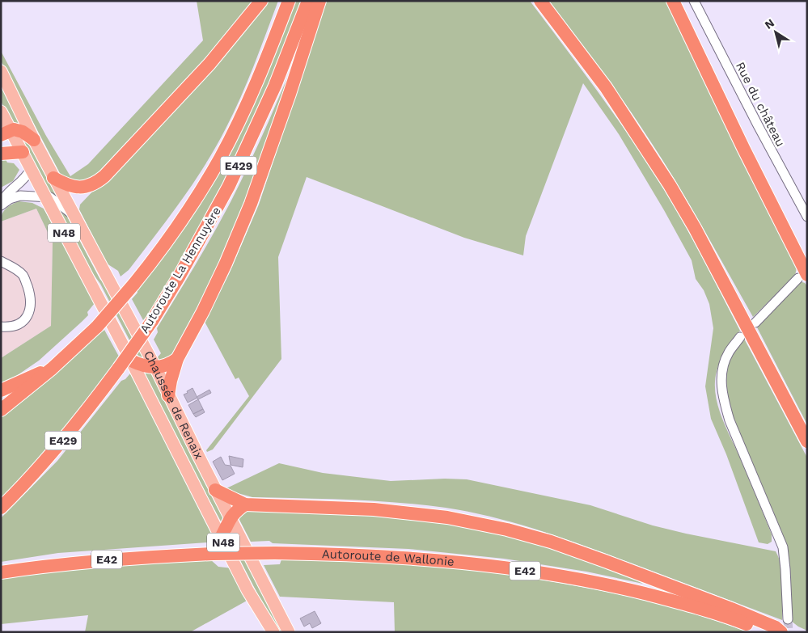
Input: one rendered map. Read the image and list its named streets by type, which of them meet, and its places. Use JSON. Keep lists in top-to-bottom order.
{
  "streets": {
    "highway": [
      "E429",
      "Autoroute La Hennuyère",
      "Autoroute de Wallonie",
      "E42"
    ],
    "main road": ["N48", "Chaussée de Renaix"],
    "street": ["Rue du château"]
  },
  "north": "top left"
}
